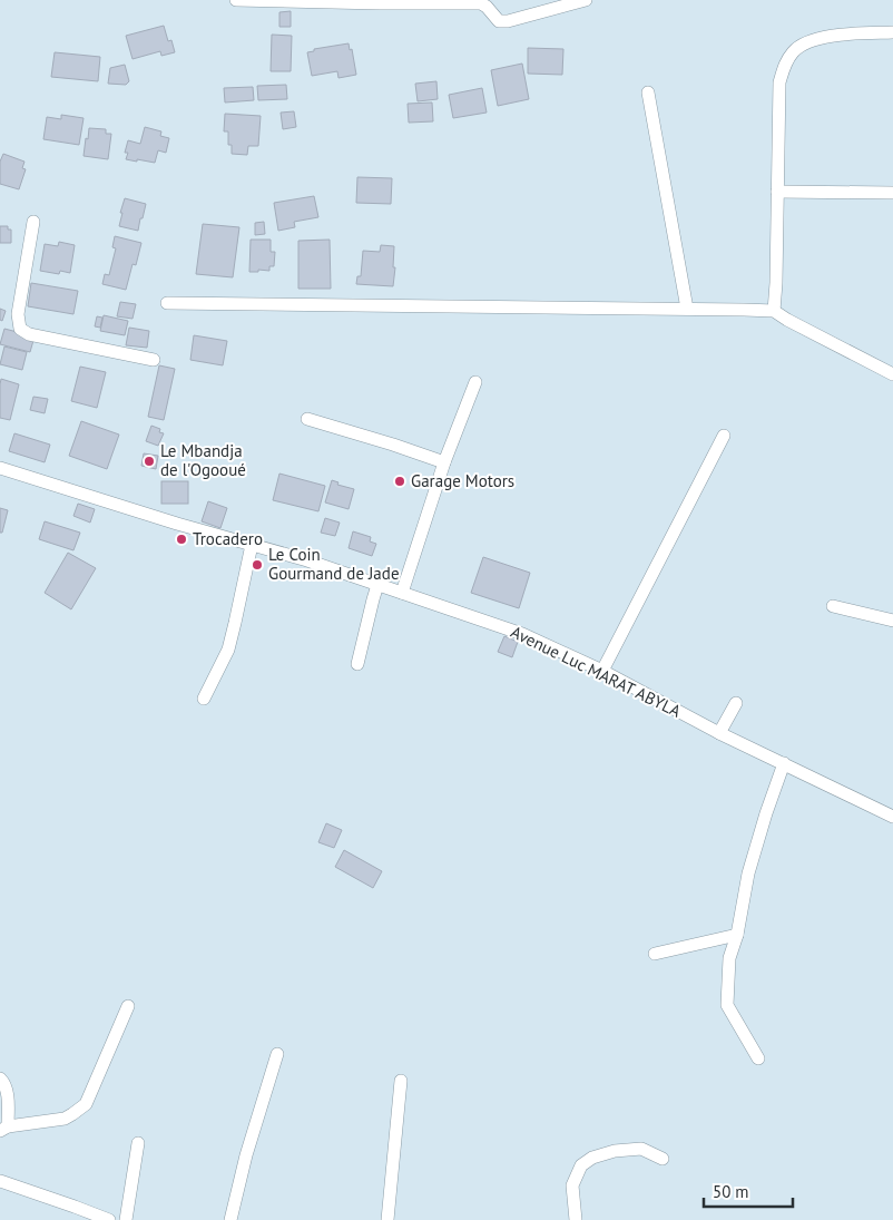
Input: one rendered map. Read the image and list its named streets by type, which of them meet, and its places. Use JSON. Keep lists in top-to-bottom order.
{
  "streets": {
    "street": ["Avenue Luc MARAT ABYLA"]
  },
  "places": [
    "Le Mbandja de l'Ogooué",
    "Garage Motors",
    "Trocadero",
    "Le Coin Gourmand de Jade"
  ],
  "scale_bar": "50 m"
}
